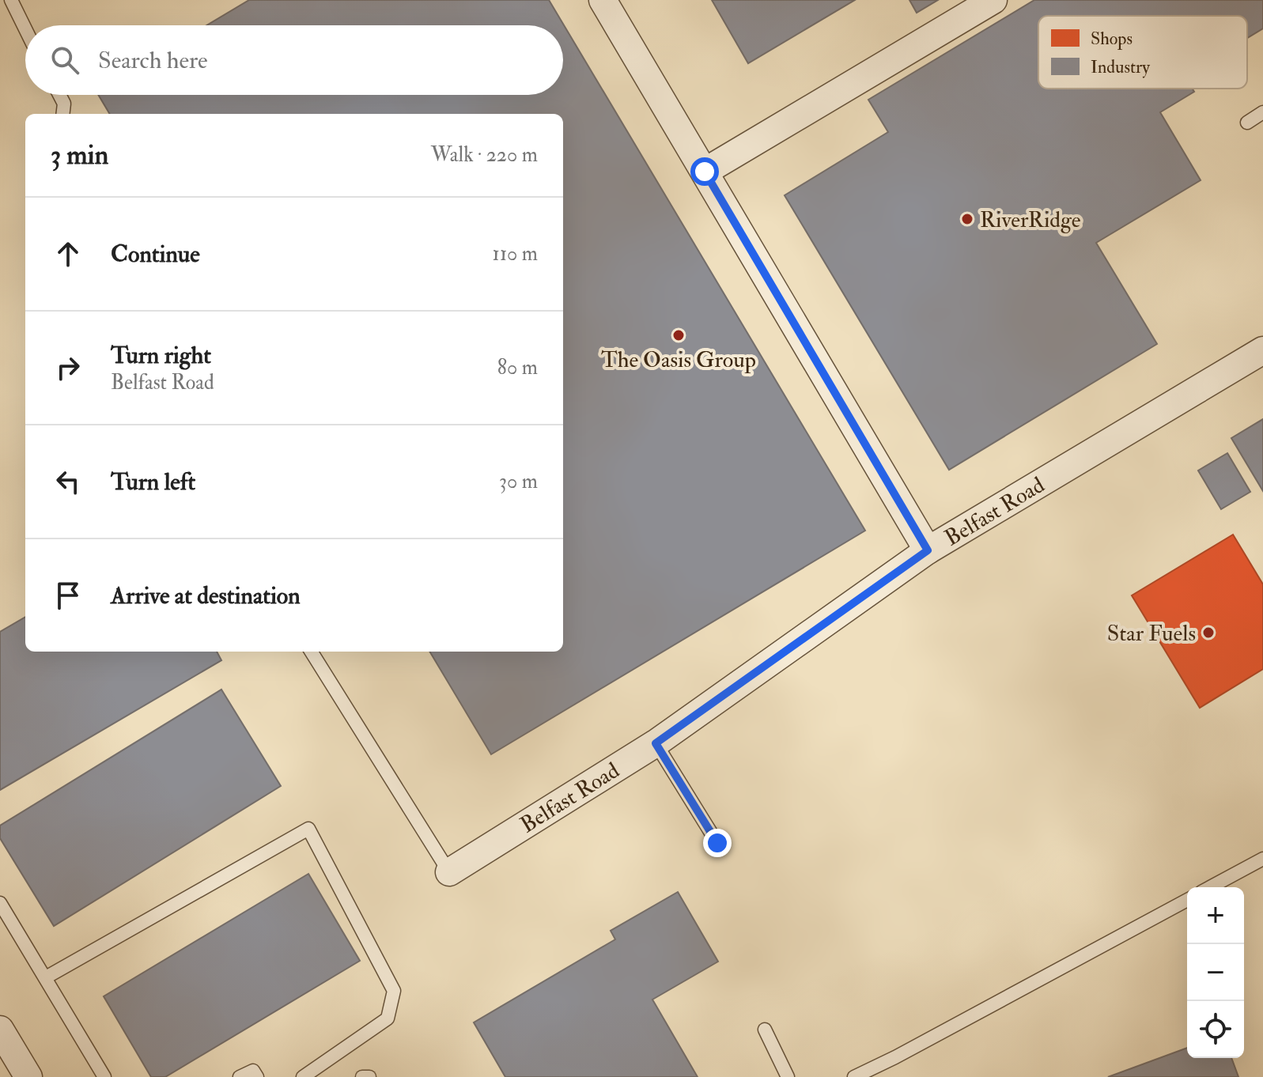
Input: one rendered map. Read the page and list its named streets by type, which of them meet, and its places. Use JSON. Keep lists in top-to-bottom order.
{
  "streets": {
    "street": ["Belfast Road"]
  },
  "places": ["RiverRidge", "The Oasis Group", "Star Fuels"],
  "legend": ["Shops", "Industry"],
  "page": {
    "search": "Search here",
    "heading": ["3 min", "Walk · 220 m"],
    "list": [
      ["Continue", "110 m"],
      ["Turn right", "Belfast Road", "80 m"],
      ["Turn left", "30 m"],
      "Arrive at destination"
    ],
    "map_buttons": ["+", "−"]
  }
}
